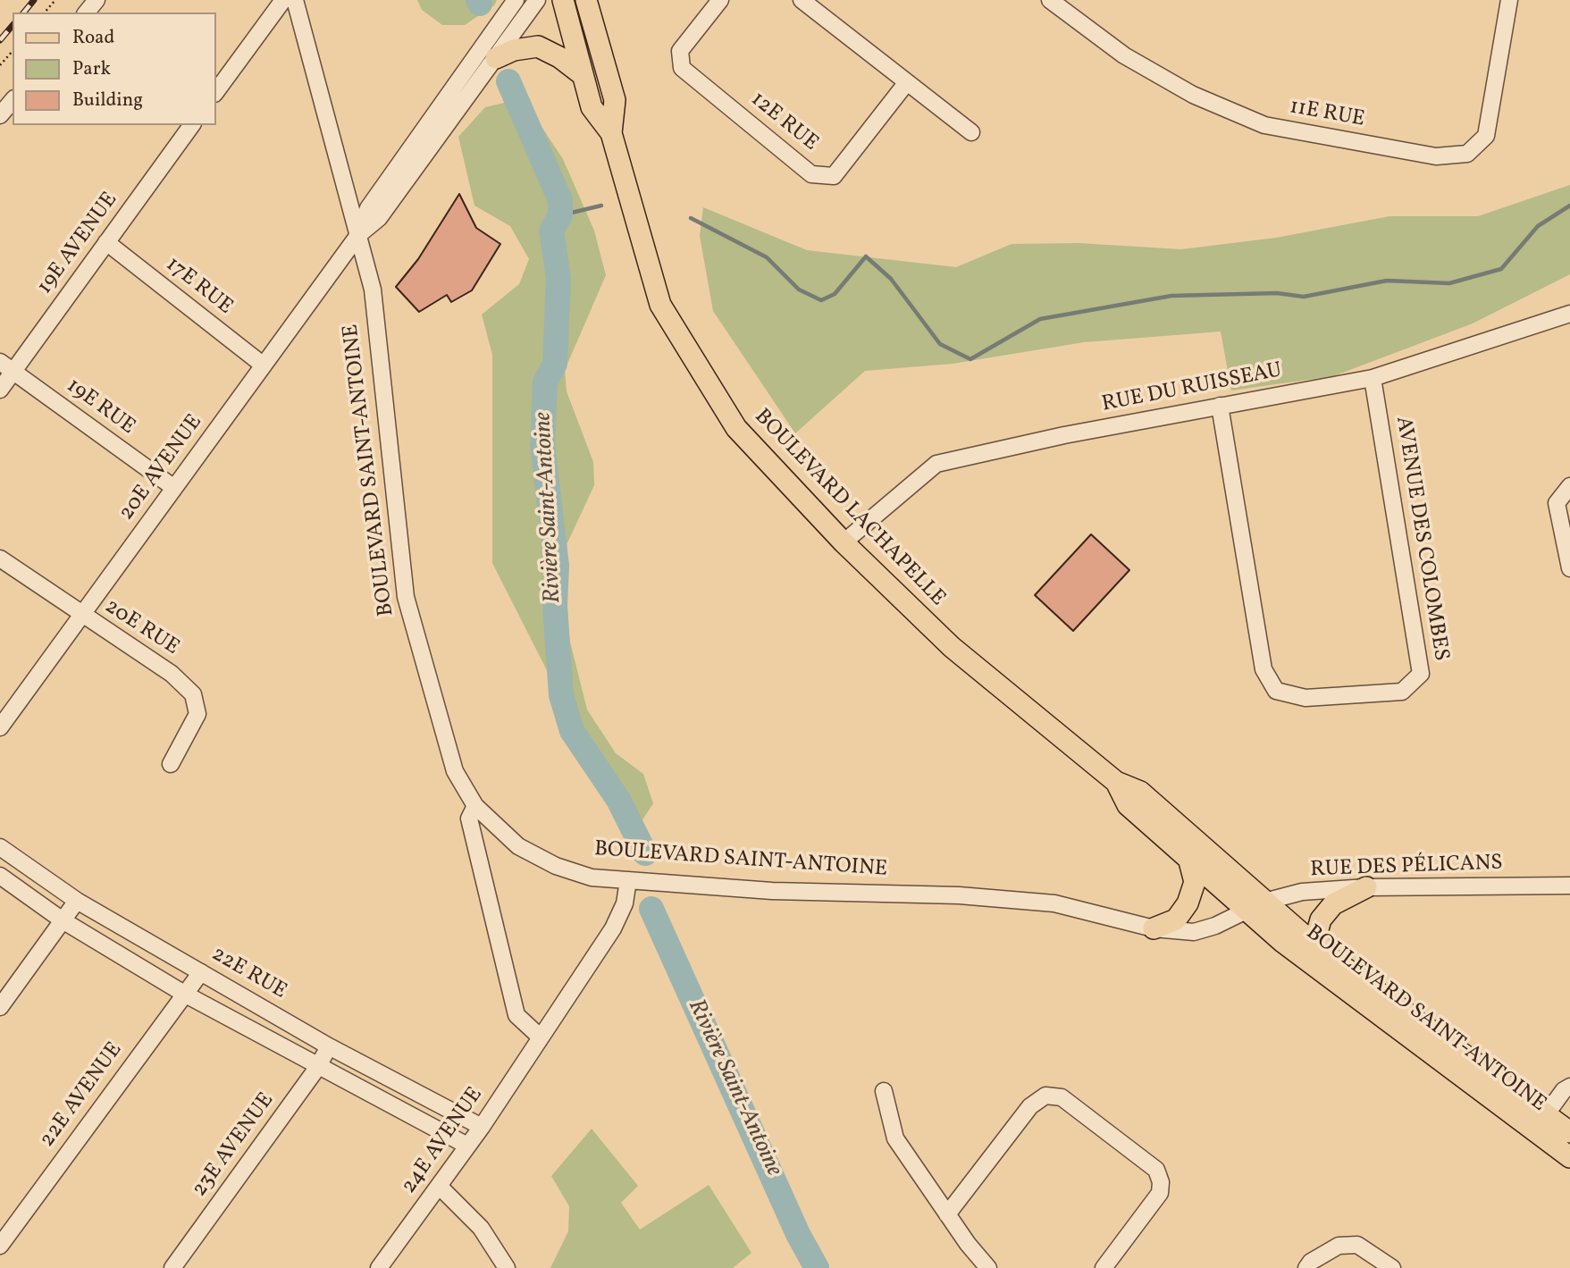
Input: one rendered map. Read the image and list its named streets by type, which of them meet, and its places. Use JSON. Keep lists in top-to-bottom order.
{
  "streets": {
    "main road": ["BOULEVARD SAINT-ANTOINE", "BOULEVARD LACHAPELLE"],
    "street": [
      "11E RUE",
      "12E RUE",
      "19E AVENUE",
      "17E RUE",
      "RUE DU RUISSEAU",
      "19E RUE",
      "20E AVENUE",
      "AVENUE DES COLOMBES",
      "20E RUE",
      "RUE DES PÉLICANS",
      "22E RUE",
      "22E AVENUE",
      "24E AVENUE",
      "23E AVENUE"
    ]
  },
  "crossings": [
    ["19E AVENUE", "17E RUE"],
    ["19E AVENUE", "19E RUE"],
    ["17E RUE", "20E AVENUE"],
    ["RUE DU RUISSEAU", "BOULEVARD LACHAPELLE"],
    ["RUE DU RUISSEAU", "AVENUE DES COLOMBES"],
    ["19E RUE", "20E AVENUE"],
    ["20E AVENUE", "BOULEVARD SAINT-ANTOINE"],
    ["20E AVENUE", "20E RUE"],
    ["BOULEVARD SAINT-ANTOINE", "BOULEVARD LACHAPELLE"],
    ["BOULEVARD SAINT-ANTOINE", "RUE DES PÉLICANS"],
    ["BOULEVARD SAINT-ANTOINE", "24E AVENUE"],
    ["BOULEVARD LACHAPELLE", "RUE DES PÉLICANS"],
    ["22E RUE", "22E AVENUE"],
    ["22E RUE", "24E AVENUE"],
    ["22E RUE", "23E AVENUE"]
  ],
  "water": ["Rivière Saint-Antoine"],
  "legend": ["Road", "Park", "Building"]
}
